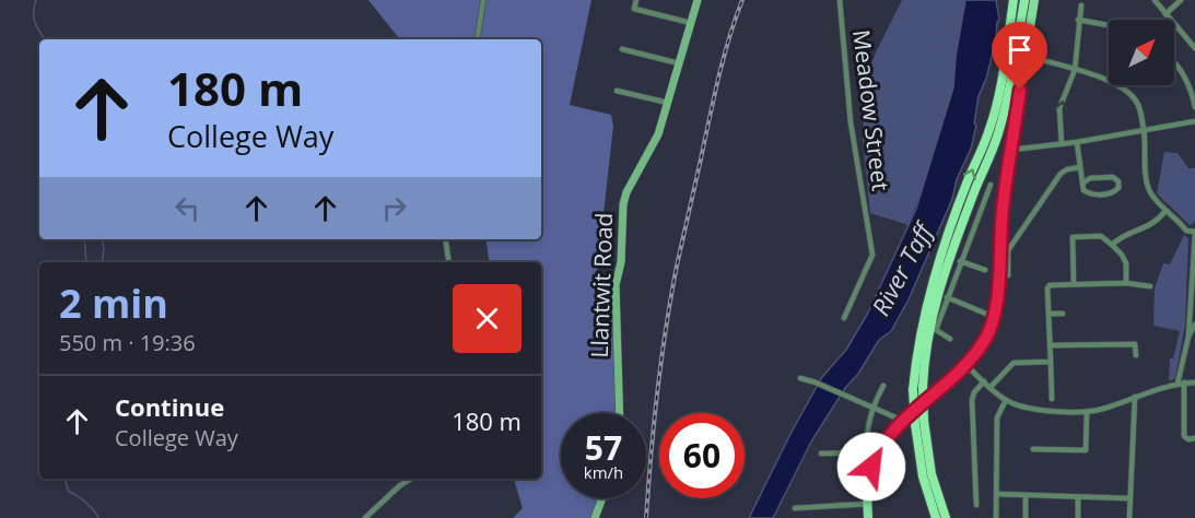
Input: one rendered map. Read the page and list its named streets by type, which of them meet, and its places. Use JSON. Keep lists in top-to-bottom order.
{
  "streets": {
    "main road": ["Llantwit Road"],
    "street": ["Meadow Street"]
  },
  "water": ["River Taff"],
  "north": "top right",
  "page": {
    "turn": ["180 m", "College Way"],
    "heading": ["2 min", "550 m · 19:36"],
    "list": [
      {
        "name": "Continue",
        "note": "College Way",
        "value": "180 m"
      }
    ],
    "speed": "57 km/h",
    "limit": "60"
  }
}
